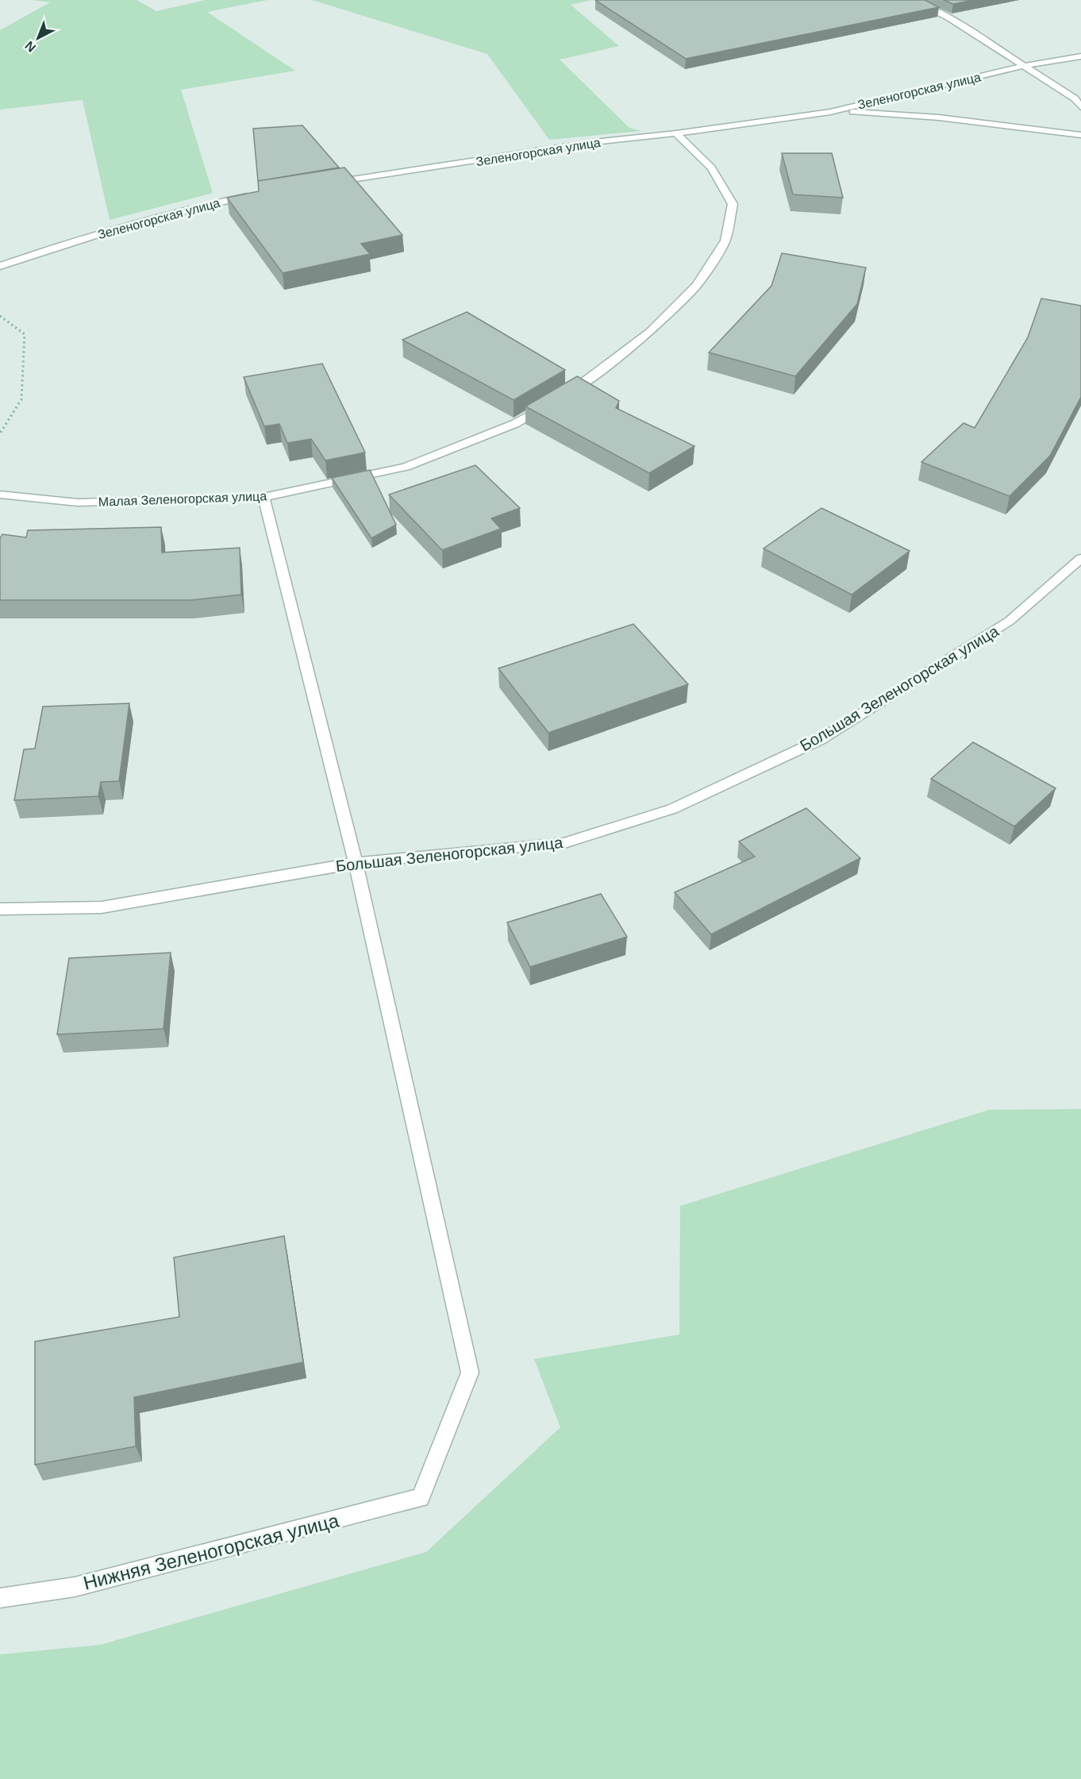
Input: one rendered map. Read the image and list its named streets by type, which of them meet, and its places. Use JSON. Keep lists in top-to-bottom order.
{
  "streets": {
    "street": [
      "Зеленогорская улица",
      "Малая Зеленогорская улица",
      "Большая Зеленогорская улица",
      "Нижняя Зеленогорская улица"
    ]
  },
  "crossings": [
    ["Зеленогорская улица", "Малая Зеленогорская улица"],
    ["Большая Зеленогорская улица", "Нижняя Зеленогорская улица"]
  ],
  "north": "bottom left"
}
